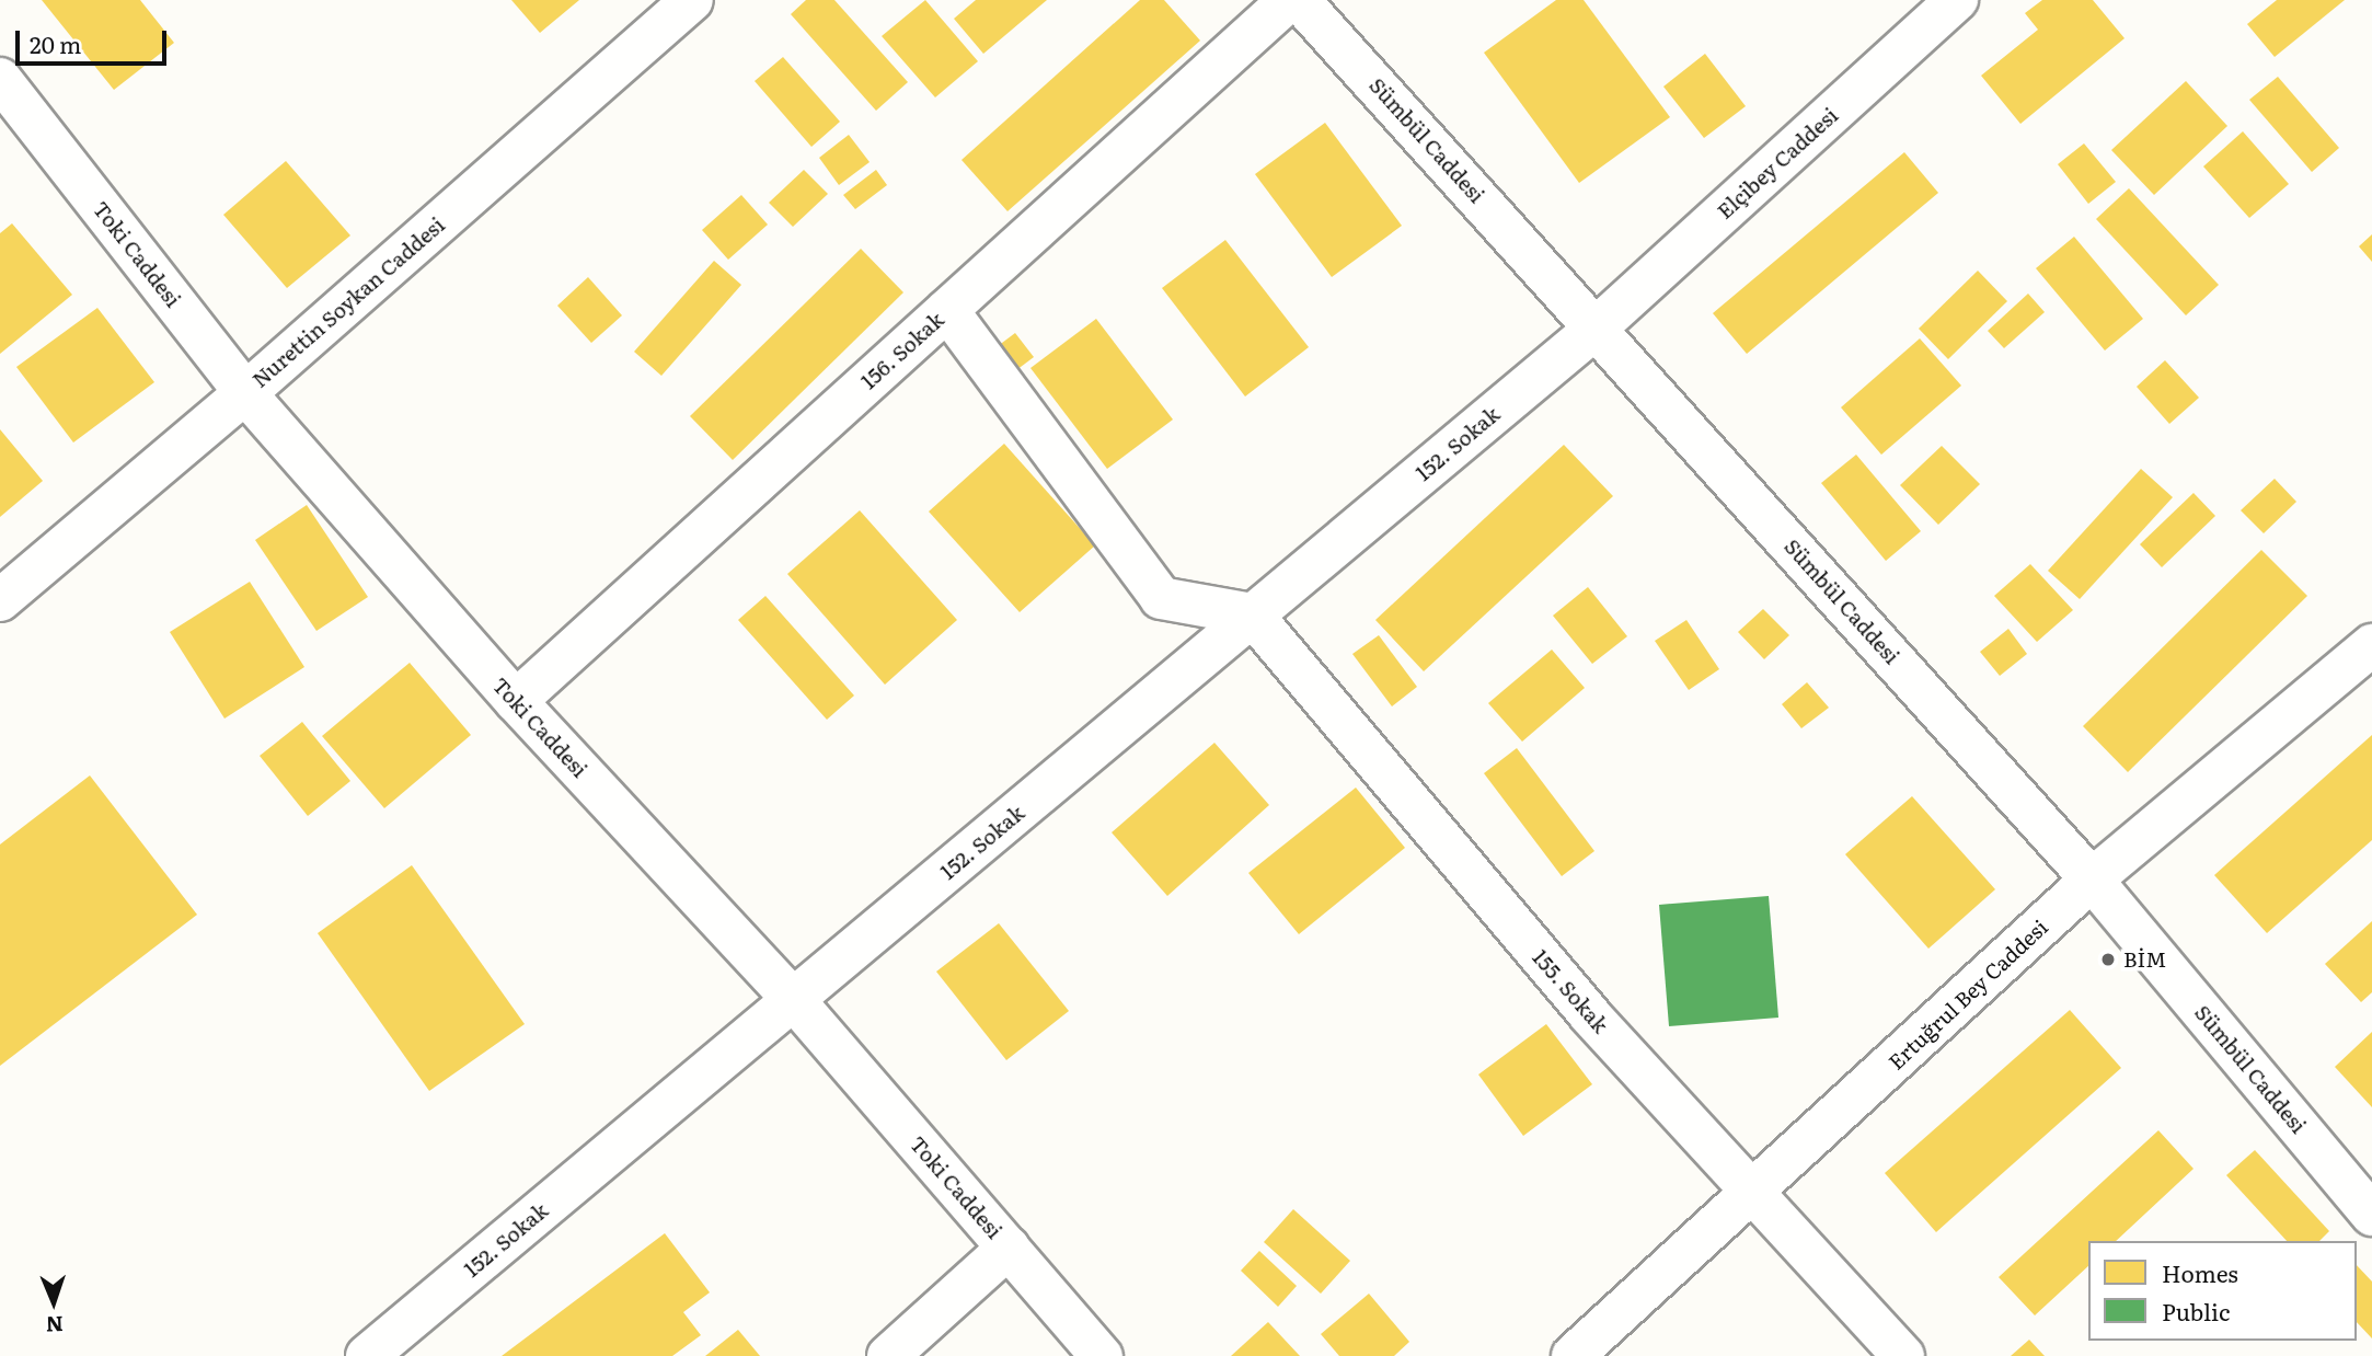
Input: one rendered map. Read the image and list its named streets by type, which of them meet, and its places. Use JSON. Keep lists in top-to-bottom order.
{
  "streets": {
    "street": [
      "Sümbül Caddesi",
      "Elçibey Caddesi",
      "Toki Caddesi",
      "Nurettin Soykan Caddesi",
      "156. Sokak",
      "152. Sokak",
      "155. Sokak",
      "Ertuğrul Bey Caddesi"
    ]
  },
  "crossings": [
    ["Sümbül Caddesi", "Elçibey Caddesi"],
    ["Sümbül Caddesi", "152. Sokak"],
    ["Sümbül Caddesi", "Ertuğrul Bey Caddesi"],
    ["Elçibey Caddesi", "152. Sokak"],
    ["Toki Caddesi", "Nurettin Soykan Caddesi"],
    ["Toki Caddesi", "156. Sokak"],
    ["Toki Caddesi", "152. Sokak"],
    ["152. Sokak", "155. Sokak"],
    ["155. Sokak", "Ertuğrul Bey Caddesi"]
  ],
  "places": ["BİM"],
  "legend": ["Homes", "Public"],
  "scale_bar": "20 m",
  "north": "bottom"
}
